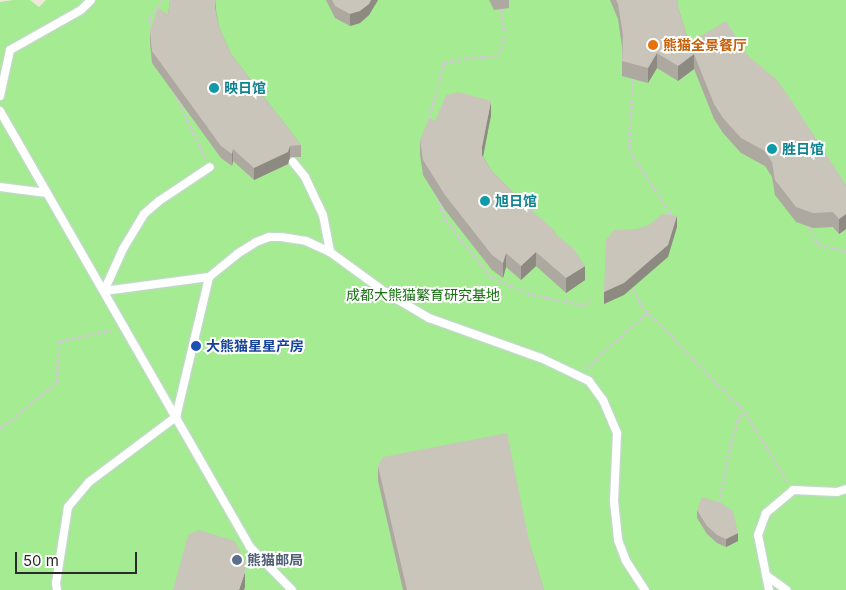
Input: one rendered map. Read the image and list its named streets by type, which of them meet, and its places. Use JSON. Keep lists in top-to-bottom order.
{
  "parks": ["成都大熊猫繁育研究基地"],
  "places": [
    "熊猫全景餐厅",
    "映日馆",
    "胜日馆",
    "旭日馆",
    "大熊猫星星产房",
    "熊猫邮局"
  ],
  "scale_bar": "50 m"
}
